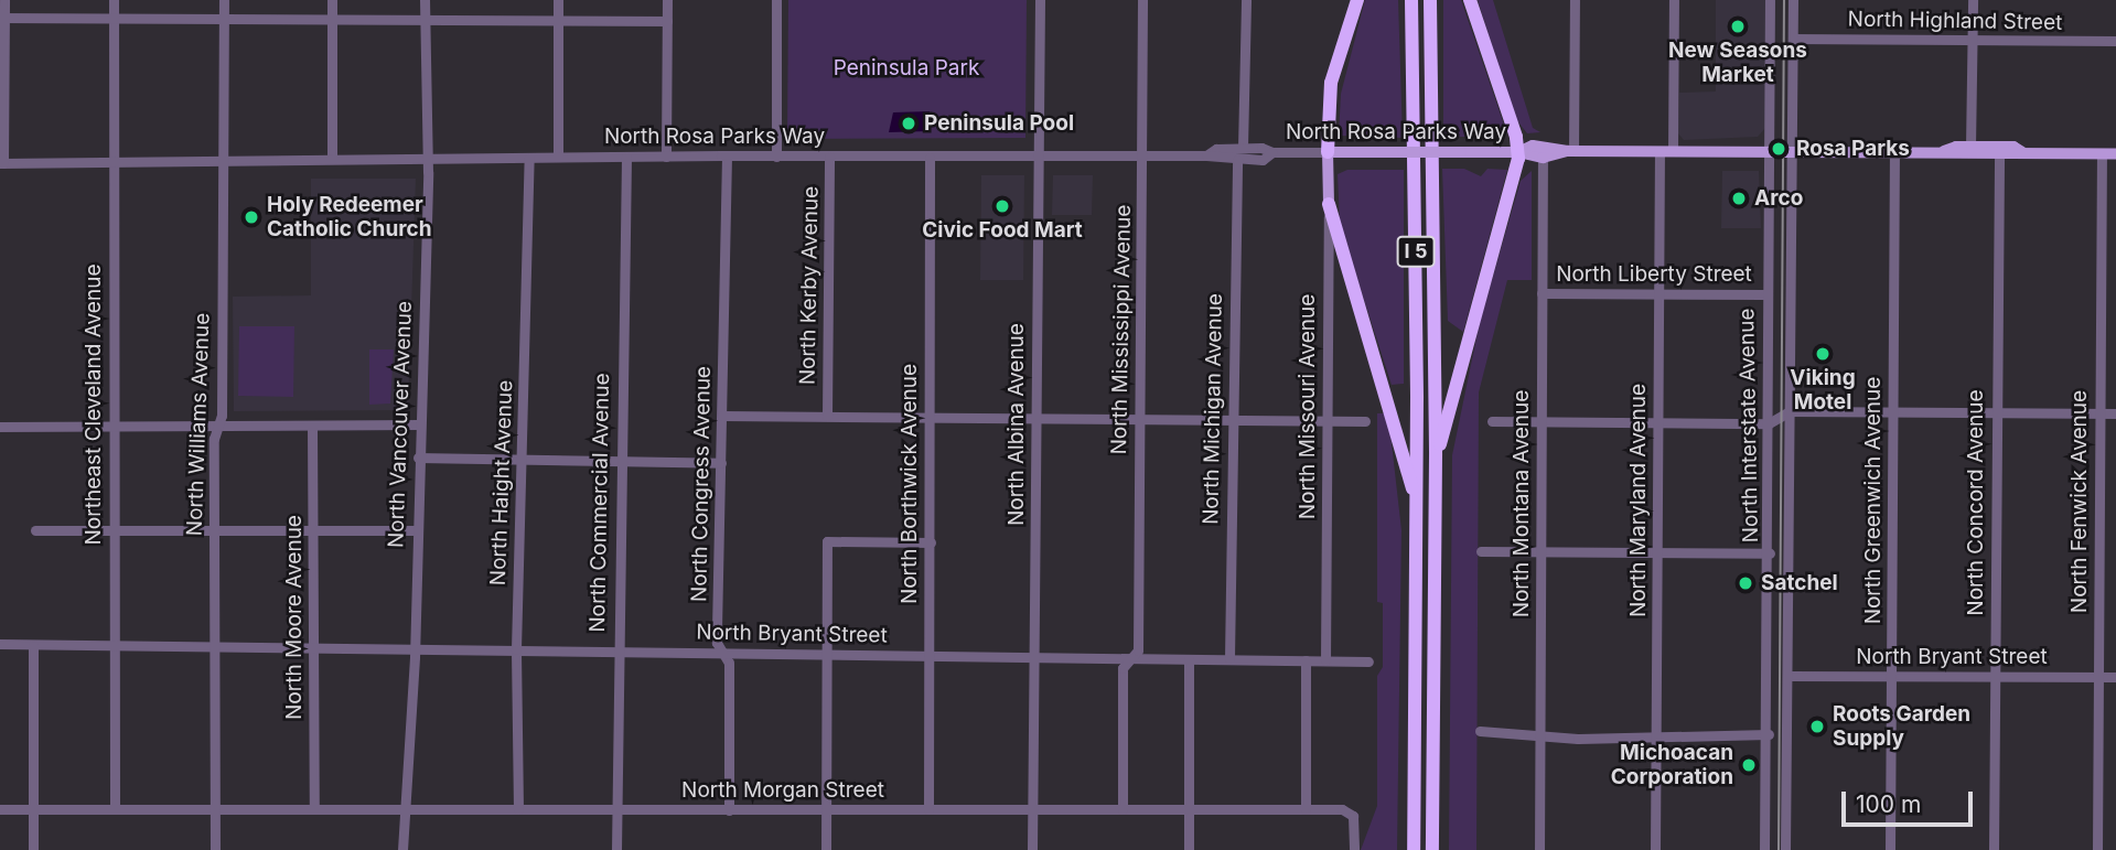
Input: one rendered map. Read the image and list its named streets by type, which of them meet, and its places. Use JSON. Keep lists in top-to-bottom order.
{
  "streets": {
    "highway": ["I 5"],
    "main road": ["North Rosa Parks Way", "North Missouri Avenue"],
    "street": [
      "North Highland Street",
      "North Liberty Street",
      "North Kerby Avenue",
      "North Mississippi Avenue",
      "Northeast Cleveland Avenue",
      "North Michigan Avenue",
      "North Williams Avenue",
      "North Vancouver Avenue",
      "North Albina Avenue",
      "North Interstate Avenue",
      "North Haight Avenue",
      "North Congress Avenue",
      "North Borthwick Avenue",
      "North Maryland Avenue",
      "North Greenwich Avenue",
      "North Fenwick Avenue",
      "North Commercial Avenue",
      "North Concord Avenue",
      "North Montana Avenue",
      "North Moore Avenue",
      "North Bryant Street",
      "North Morgan Street"
    ]
  },
  "crossings": [
    ["North Highland Street", "North Interstate Avenue"],
    ["North Rosa Parks Way", "North Kerby Avenue"],
    ["North Rosa Parks Way", "North Mississippi Avenue"],
    ["North Rosa Parks Way", "Northeast Cleveland Avenue"],
    ["North Rosa Parks Way", "North Missouri Avenue"],
    ["North Rosa Parks Way", "North Michigan Avenue"],
    ["North Rosa Parks Way", "North Williams Avenue"],
    ["North Rosa Parks Way", "North Vancouver Avenue"],
    ["North Rosa Parks Way", "North Albina Avenue"],
    ["North Rosa Parks Way", "North Interstate Avenue"],
    ["North Rosa Parks Way", "North Haight Avenue"],
    ["North Rosa Parks Way", "North Congress Avenue"],
    ["North Rosa Parks Way", "North Borthwick Avenue"],
    ["North Rosa Parks Way", "North Maryland Avenue"],
    ["North Rosa Parks Way", "North Greenwich Avenue"],
    ["North Rosa Parks Way", "North Fenwick Avenue"],
    ["North Rosa Parks Way", "North Commercial Avenue"],
    ["North Rosa Parks Way", "North Concord Avenue"],
    ["North Rosa Parks Way", "North Montana Avenue"],
    ["North Liberty Street", "North Interstate Avenue"],
    ["North Liberty Street", "North Maryland Avenue"],
    ["North Liberty Street", "North Montana Avenue"],
    ["North Mississippi Avenue", "North Bryant Street"],
    ["North Mississippi Avenue", "North Morgan Street"],
    ["Northeast Cleveland Avenue", "North Bryant Street"],
    ["Northeast Cleveland Avenue", "North Morgan Street"],
    ["North Missouri Avenue", "North Bryant Street"],
    ["North Michigan Avenue", "North Bryant Street"],
    ["North Williams Avenue", "North Bryant Street"],
    ["North Williams Avenue", "North Morgan Street"],
    ["North Vancouver Avenue", "North Bryant Street"],
    ["North Vancouver Avenue", "North Morgan Street"],
    ["North Albina Avenue", "North Bryant Street"],
    ["North Albina Avenue", "North Morgan Street"],
    ["North Interstate Avenue", "North Bryant Street"],
    ["North Haight Avenue", "North Bryant Street"],
    ["North Haight Avenue", "North Morgan Street"],
    ["North Congress Avenue", "North Bryant Street"],
    ["North Congress Avenue", "North Morgan Street"],
    ["North Borthwick Avenue", "North Bryant Street"],
    ["North Borthwick Avenue", "North Morgan Street"],
    ["North Greenwich Avenue", "North Bryant Street"],
    ["North Fenwick Avenue", "North Bryant Street"],
    ["North Commercial Avenue", "North Bryant Street"],
    ["North Commercial Avenue", "North Morgan Street"],
    ["North Concord Avenue", "North Bryant Street"],
    ["North Moore Avenue", "North Bryant Street"],
    ["North Moore Avenue", "North Morgan Street"]
  ],
  "parks": ["Peninsula Park"],
  "places": [
    "New Seasons Market",
    "Peninsula Pool",
    "Rosa Parks",
    "Arco",
    "Civic Food Mart",
    "Holy Redeemer Catholic Church",
    "Viking Motel",
    "Satchel",
    "Roots Garden Supply",
    "Michoacan Corporation"
  ],
  "scale_bar": "100 m"
}
